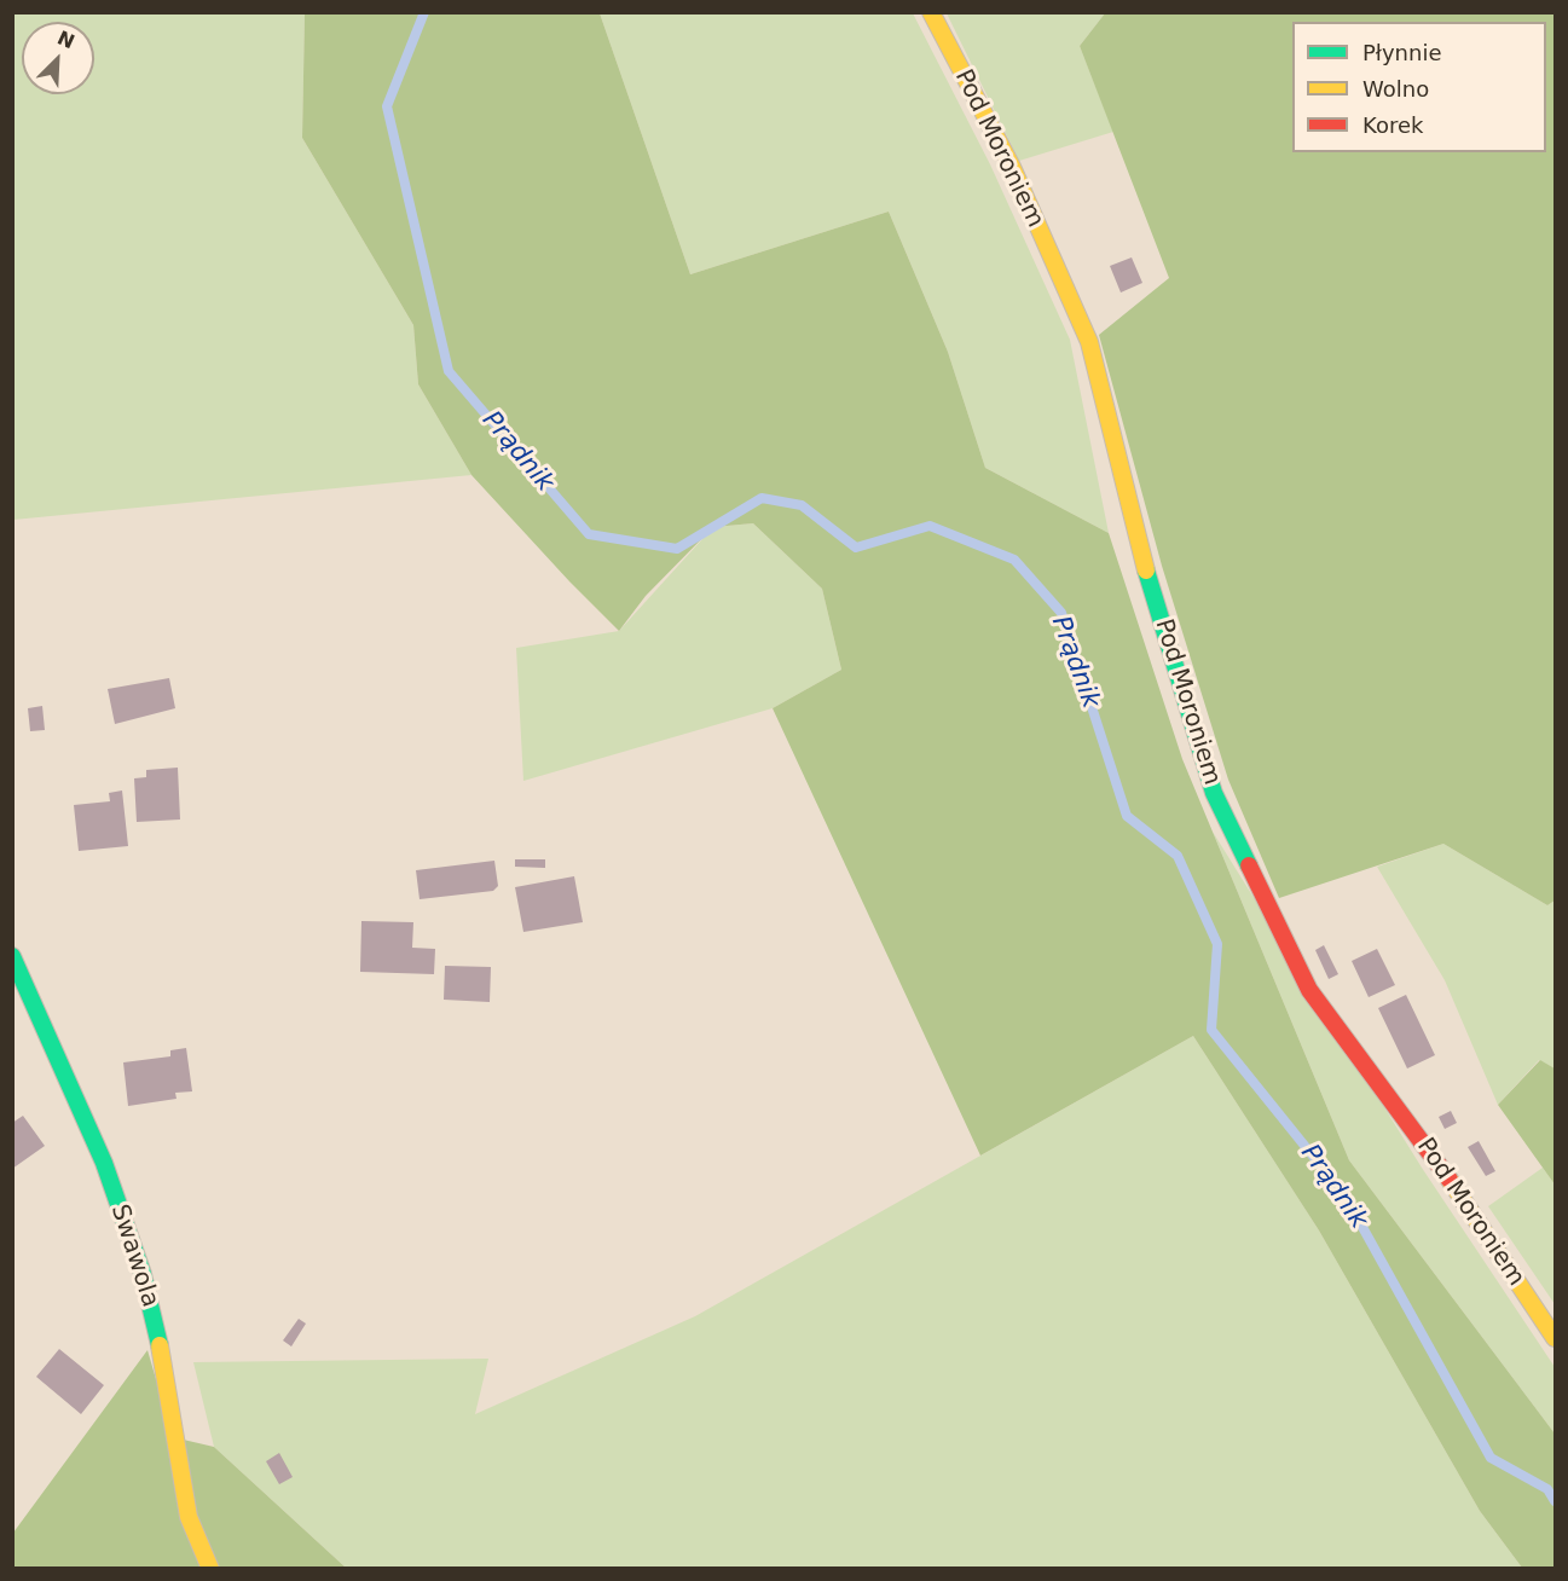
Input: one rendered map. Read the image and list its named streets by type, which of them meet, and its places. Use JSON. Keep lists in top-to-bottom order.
{
  "streets": {
    "street": ["Pod Moroniem", "Swawola"]
  },
  "water": ["Prądnik"],
  "legend": ["Płynnie", "Wolno", "Korek"],
  "north": "top right"
}
